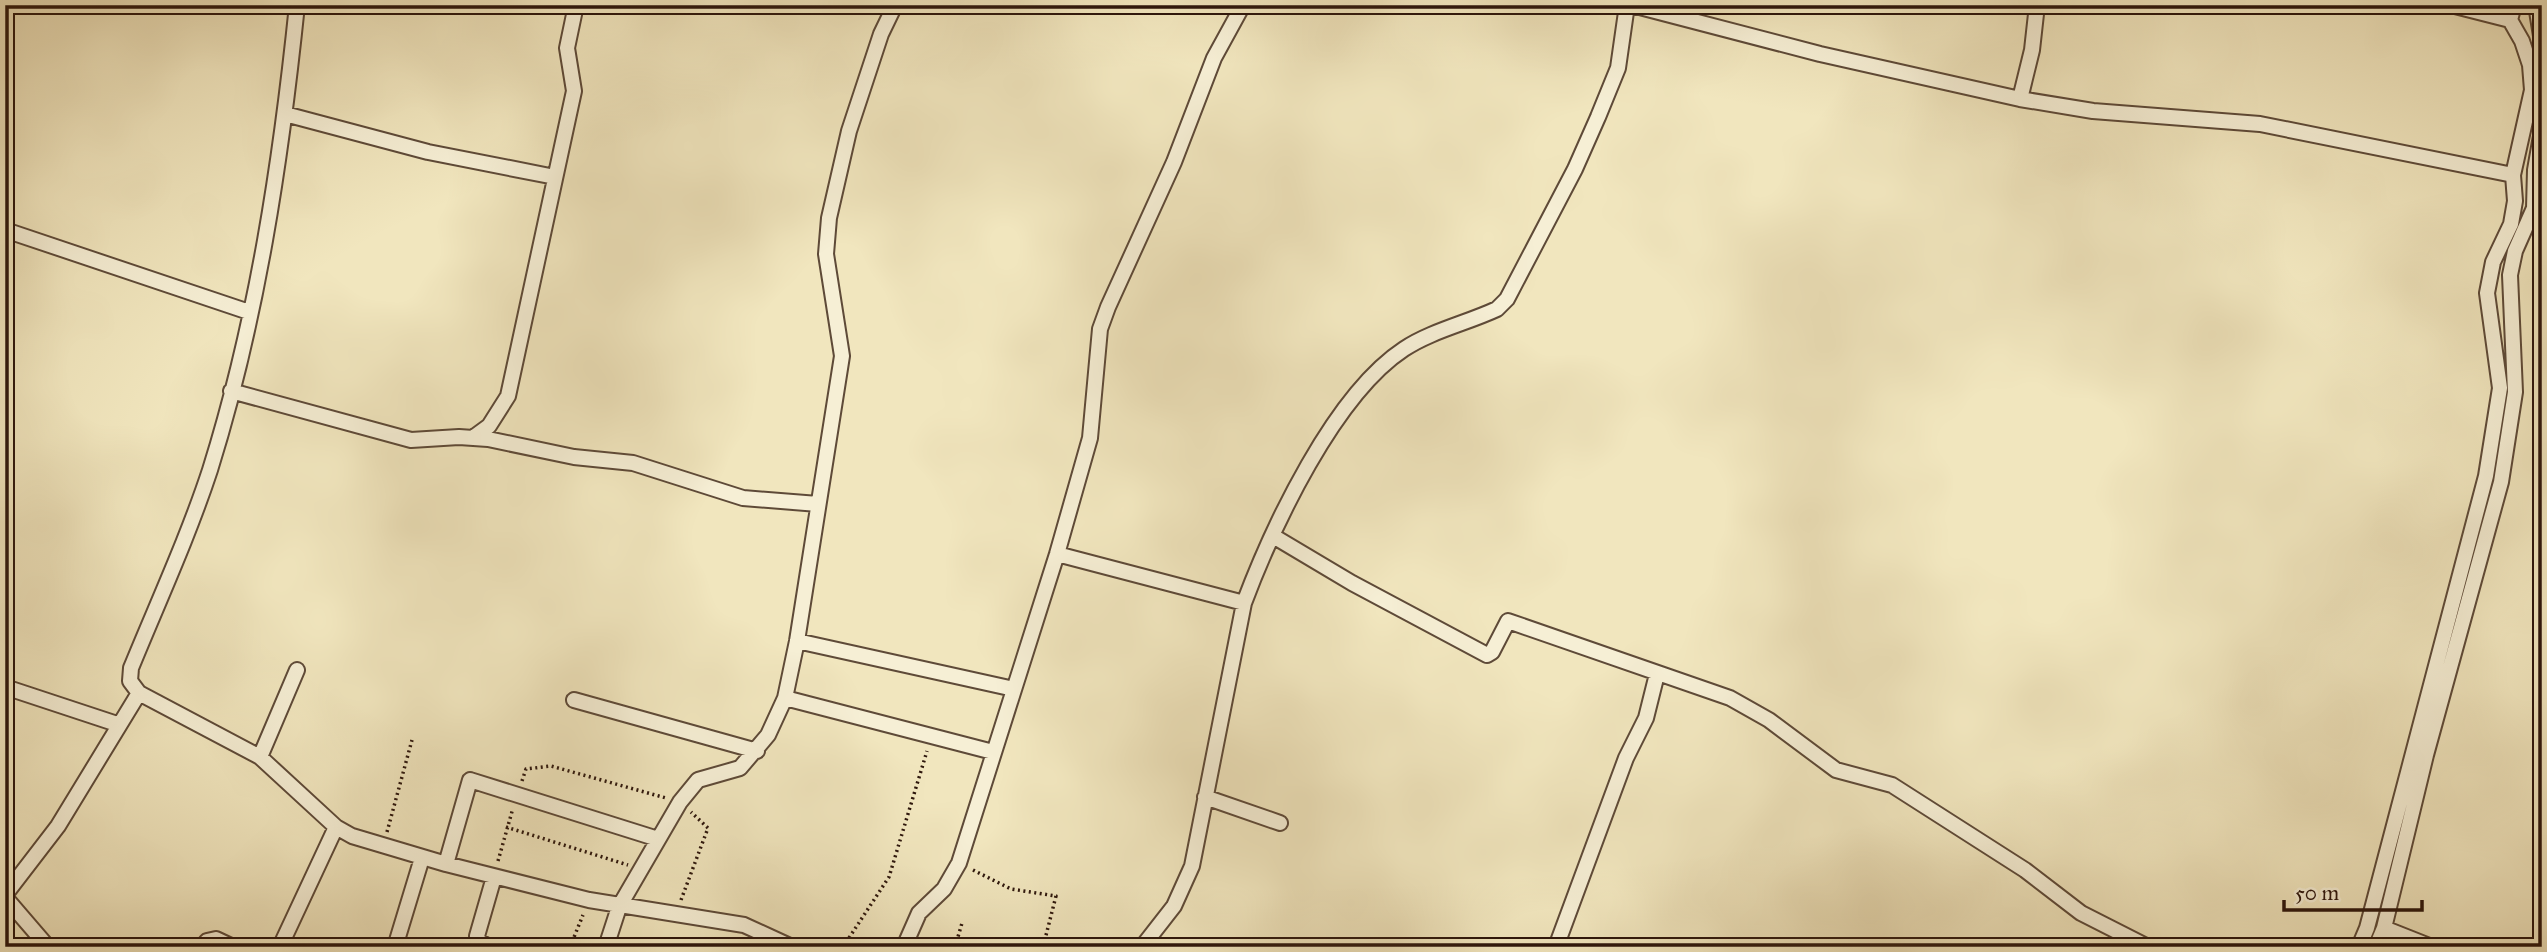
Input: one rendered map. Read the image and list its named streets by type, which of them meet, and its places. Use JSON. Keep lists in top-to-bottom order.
{
  "scale_bar": "50 m"
}
